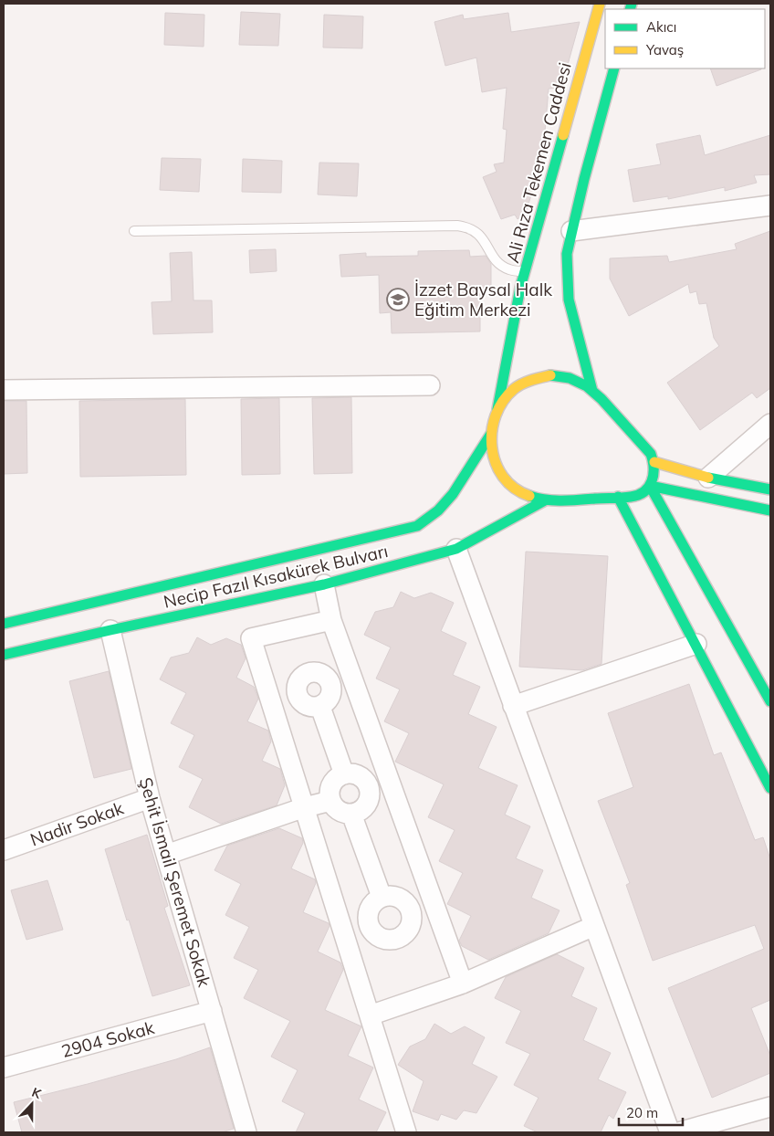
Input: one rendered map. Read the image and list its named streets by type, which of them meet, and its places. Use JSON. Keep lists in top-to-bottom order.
{
  "streets": {
    "main road": ["Ali Rıza Tekemen Caddesi", "Necip Fazıl Kısakürek Bulvarı"],
    "street": ["Nadir Sokak", "Şehit İsmail Şeremet Sokak", "2904 Sokak"]
  },
  "crossings": [
    ["Ali Rıza Tekemen Caddesi", "Necip Fazıl Kısakürek Bulvarı"],
    ["Necip Fazıl Kısakürek Bulvarı", "Şehit İsmail Şeremet Sokak"],
    ["Nadir Sokak", "Şehit İsmail Şeremet Sokak"],
    ["Şehit İsmail Şeremet Sokak", "2904 Sokak"]
  ],
  "places": {
    "school or university": ["İzzet Baysal Halk Eğitim Merkezi"]
  },
  "legend": ["Akıcı", "Yavaş"],
  "scale_bar": "20 m",
  "north": "top"
}
